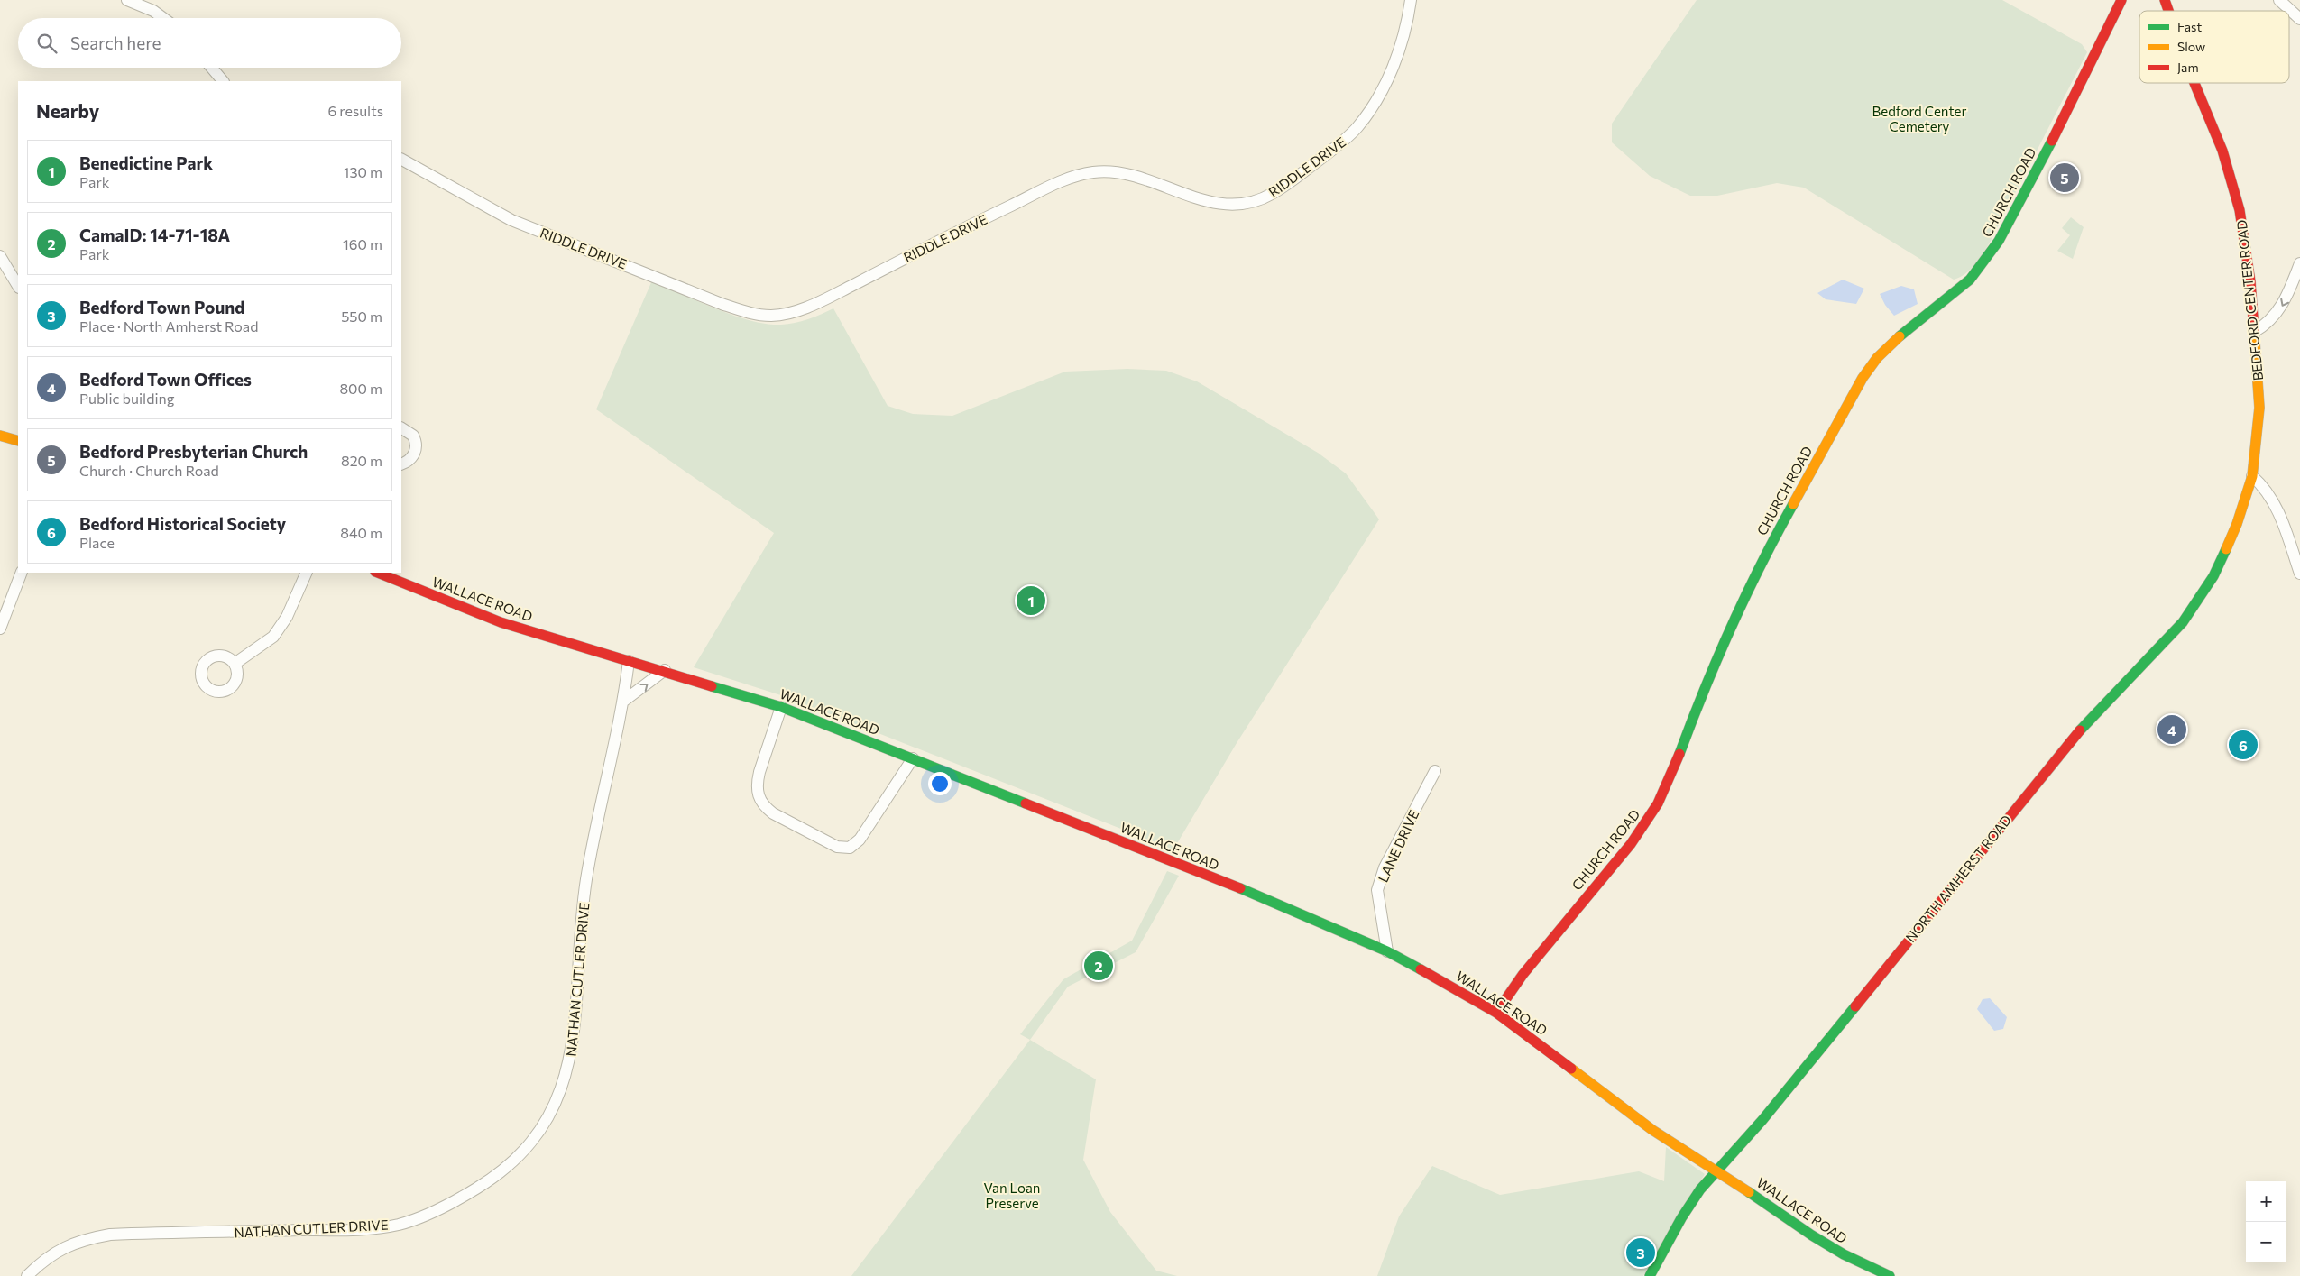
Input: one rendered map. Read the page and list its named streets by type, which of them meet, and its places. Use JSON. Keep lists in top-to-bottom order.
{
  "streets": {
    "street": [
      "RIDDLE DRIVE",
      "CHURCH ROAD",
      "BEDFORD CENTER ROAD",
      "WALLACE ROAD",
      "LANE DRIVE",
      "NORTH AMHERST ROAD",
      "NATHAN CUTLER DRIVE"
    ]
  },
  "crossings": [
    ["CHURCH ROAD", "WALLACE ROAD"],
    ["BEDFORD CENTER ROAD", "NORTH AMHERST ROAD"],
    ["WALLACE ROAD", "LANE DRIVE"],
    ["WALLACE ROAD", "NORTH AMHERST ROAD"],
    ["WALLACE ROAD", "NATHAN CUTLER DRIVE"]
  ],
  "parks": ["Bedford Center Cemetery", "Van Loan Preserve"],
  "legend": ["Fast", "Slow", "Jam"],
  "page": {
    "search": "Search here",
    "heading": ["Nearby", "6 results"],
    "list": [
      {
        "mark": "1",
        "name": "Benedictine Park",
        "note": "Park",
        "value": "130 m"
      },
      {
        "mark": "2",
        "name": "CamaID: 14-71-18A",
        "note": "Park",
        "value": "160 m"
      },
      {
        "mark": "3",
        "name": "Bedford Town Pound",
        "note": "Place · North Amherst Road",
        "value": "550 m"
      },
      {
        "mark": "4",
        "name": "Bedford Town Offices",
        "note": "Public building",
        "value": "800 m"
      },
      {
        "mark": "5",
        "name": "Bedford Presbyterian Church",
        "note": "Church · Church Road",
        "value": "820 m"
      },
      {
        "mark": "6",
        "name": "Bedford Historical Society",
        "note": "Place",
        "value": "840 m"
      }
    ],
    "pins": [
      "5",
      "1",
      "4",
      "6",
      "2",
      "3"
    ],
    "map_buttons": ["+", "−"]
  }
}
